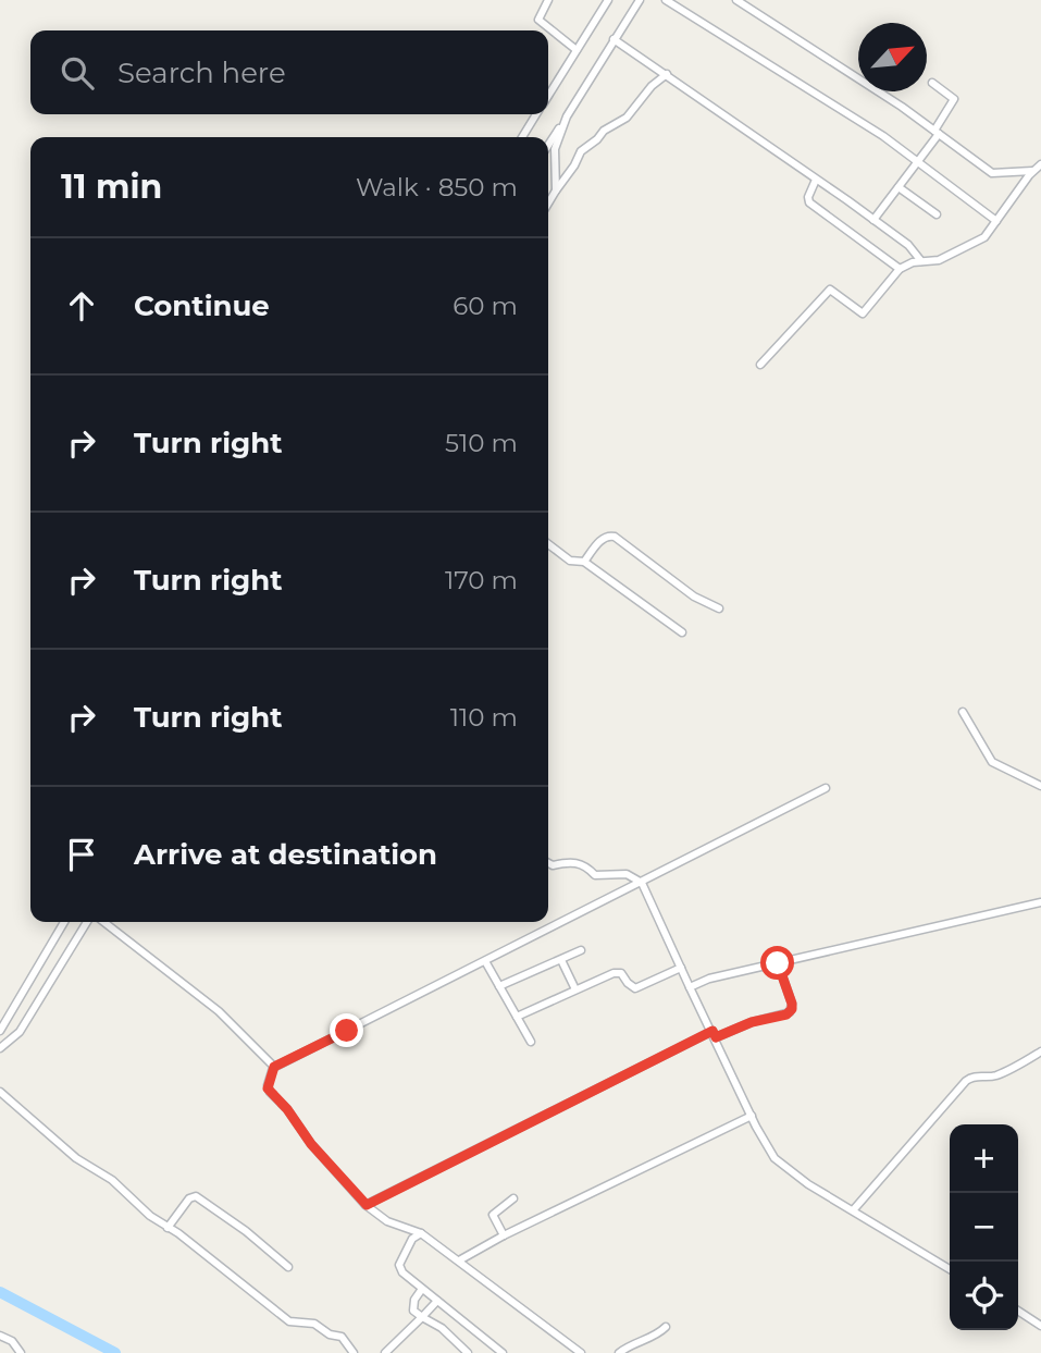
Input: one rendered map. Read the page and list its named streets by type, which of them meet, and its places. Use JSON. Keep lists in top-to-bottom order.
{
  "north": "top right",
  "page": {
    "search": "Search here",
    "heading": ["11 min", "Walk · 850 m"],
    "list": [
      ["Continue", "60 m"],
      ["Turn right", "510 m"],
      ["Turn right", "170 m"],
      ["Turn right", "110 m"],
      "Arrive at destination"
    ],
    "map_buttons": ["+", "−"]
  }
}
